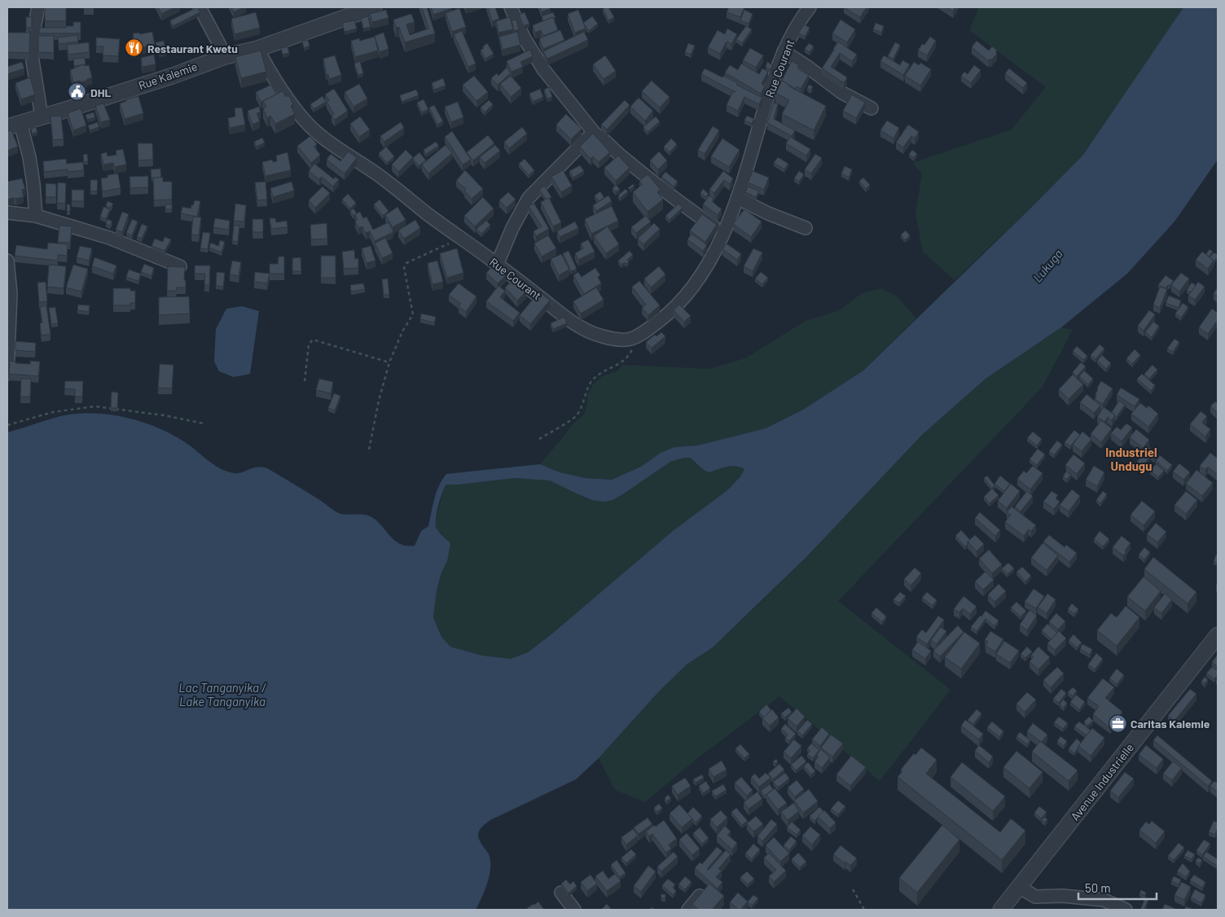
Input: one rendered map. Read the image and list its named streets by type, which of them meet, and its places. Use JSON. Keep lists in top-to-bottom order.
{
  "streets": {
    "street": ["Rue Courant", "Rue Kalemie", "Avenue Industrielle"]
  },
  "crossings": [
    ["Rue Courant", "Rue Kalemie"]
  ],
  "districts": ["Industriel Undugu"],
  "water": ["Lukuga", "Lac Tanganyika / Lake Tanganyika"],
  "places": {
    "restaurant": ["Restaurant Kwetu"],
    "public building": ["DHL"],
    "office": ["Caritas Kalemie"]
  },
  "scale_bar": "50 m"
}
